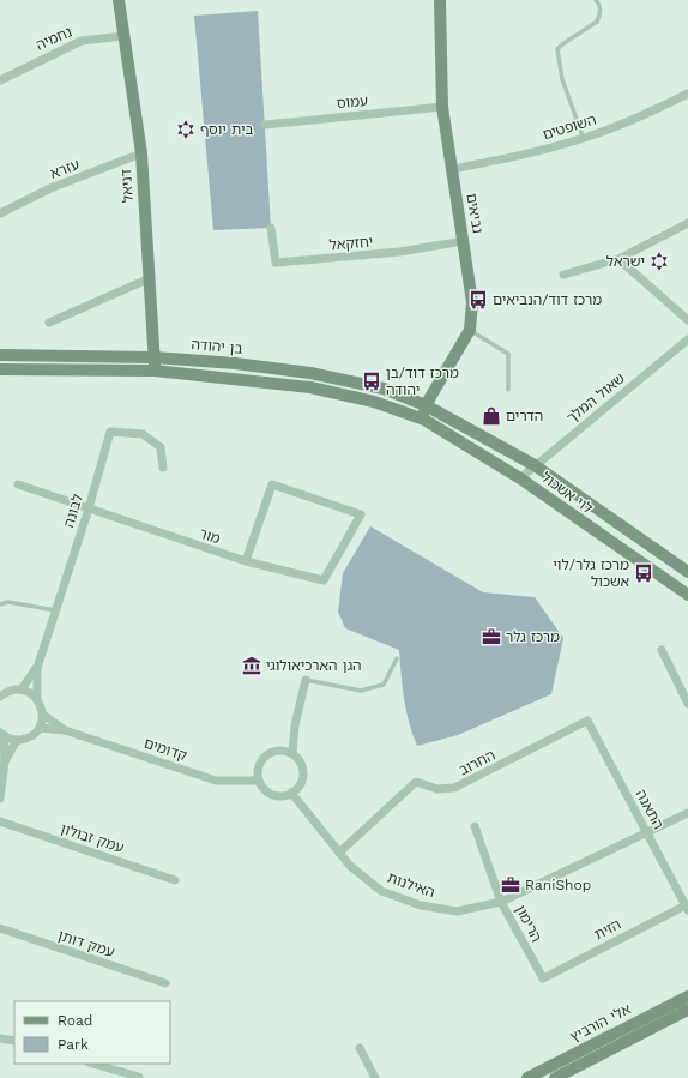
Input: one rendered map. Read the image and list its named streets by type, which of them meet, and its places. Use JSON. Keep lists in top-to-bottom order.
{
  "streets": {
    "street": [
      "נחמיה",
      "עמוס",
      "השופטים",
      "עזרא",
      "דניאל",
      "נביאים",
      "יחזקאל",
      "בן יהודה",
      "שאול המלך",
      "לוי אשכול",
      "לבונה",
      "מור",
      "קדומים",
      "החרוב",
      "התאנה",
      "עמק זבולון",
      "האילנות",
      "הרימון",
      "הזית",
      "עמק דותן",
      "אלי הורביץ"
    ]
  },
  "crossings": [
    ["נחמיה", "דניאל"],
    ["עמוס", "נביאים"],
    ["השופטים", "נביאים"],
    ["עזרא", "דניאל"],
    ["דניאל", "בן יהודה"],
    ["נביאים", "יחזקאל"],
    ["נביאים", "בן יהודה"],
    ["נביאים", "לוי אשכול"],
    ["בן יהודה", "לוי אשכול"],
    ["שאול המלך", "לוי אשכול"],
    ["לבונה", "מור"],
    ["לבונה", "קדומים"],
    ["קדומים", "האילנות"],
    ["החרוב", "התאנה"],
    ["החרוב", "האילנות"],
    ["התאנה", "האילנות"],
    ["התאנה", "הזית"],
    ["האילנות", "הרימון"],
    ["הרימון", "הזית"]
  ],
  "places": {
    "synagogue": ["בית יוסף", "ישראל"],
    "bus stop": ["מרכז דוד/הנביאים", "מרכז דוד/בן יהודה", "מרכז גלר/לוי אשכול"],
    "shop": ["הדרים"],
    "office": ["מרכז גלר", "RaniShop"],
    "museum": ["הגן הארכיאולוגי"]
  },
  "legend": ["Road", "Park"]
}
